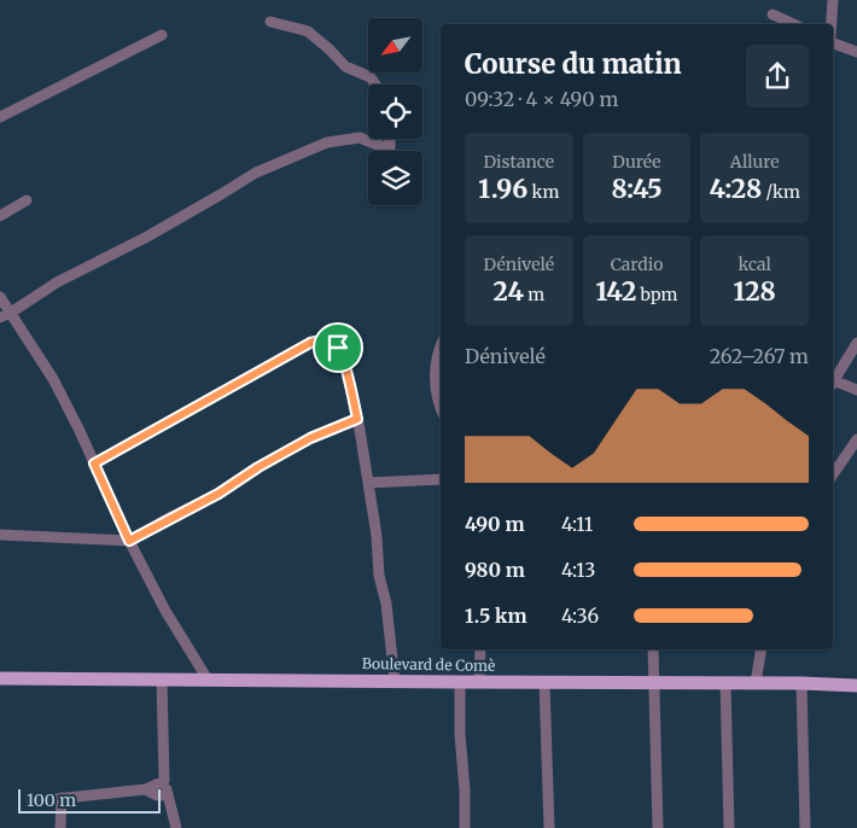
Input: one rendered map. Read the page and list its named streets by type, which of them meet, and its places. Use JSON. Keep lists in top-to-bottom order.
{
  "streets": {
    "main road": ["Boulevard de Comè"]
  },
  "scale_bar": "100 m",
  "north": "bottom left",
  "page": {
    "heading": ["Course du matin", "09:32 · 4 × 490 m"],
    "stats": [
      ["Distance", "1.96 km"],
      ["Durée", "8:45"],
      ["Allure", "4:28 /km"],
      ["Dénivelé", "24 m"],
      ["Cardio", "142 bpm"],
      ["kcal", "128"]
    ],
    "chart": ["Dénivelé", "262–267 m"],
    "list": [
      {
        "name": "490 m",
        "note": "4:11"
      },
      {
        "name": "980 m",
        "note": "4:13"
      },
      {
        "name": "1.5 km",
        "note": "4:36"
      }
    ],
    "scale": "100 m"
  }
}
